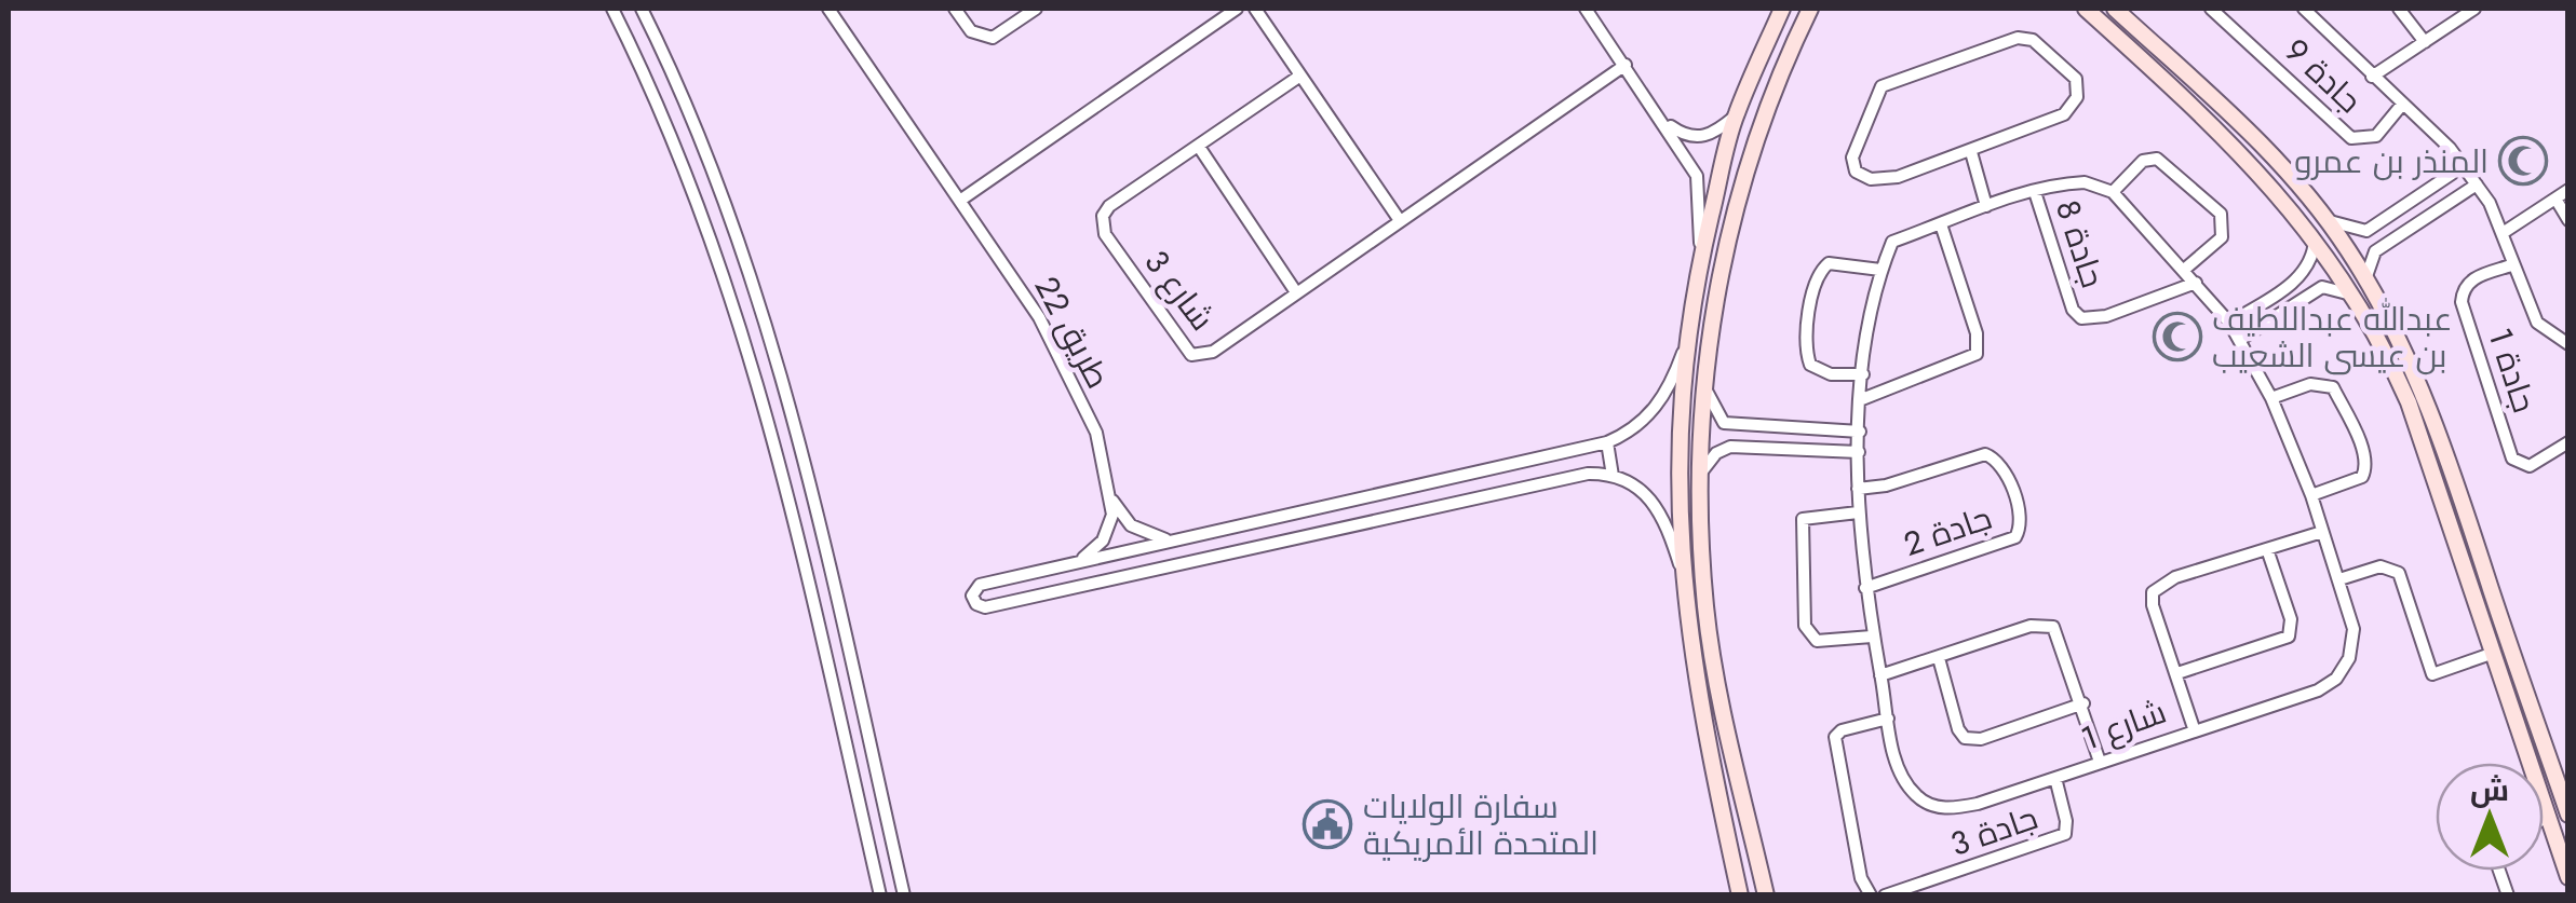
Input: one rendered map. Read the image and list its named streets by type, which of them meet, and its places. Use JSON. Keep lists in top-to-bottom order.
{
  "streets": {
    "street": [
      "جادة 9",
      "جادة 8",
      "شارع 3",
      "طريق 22",
      "جادة 1",
      "جادة 2",
      "شارع 1",
      "جادة 3"
    ]
  },
  "crossings": [
    ["جادة 8", "شارع 1"],
    ["جادة 2", "شارع 1"],
    ["شارع 1", "جادة 3"]
  ],
  "places": {
    "mosque": ["المنذر بن عمرو", "عبدالله عبداللطيف بن عيسى الشعيب"],
    "public building": ["سفارة الولايات المتحدة الأمريكية"]
  },
  "north": "top"
}
